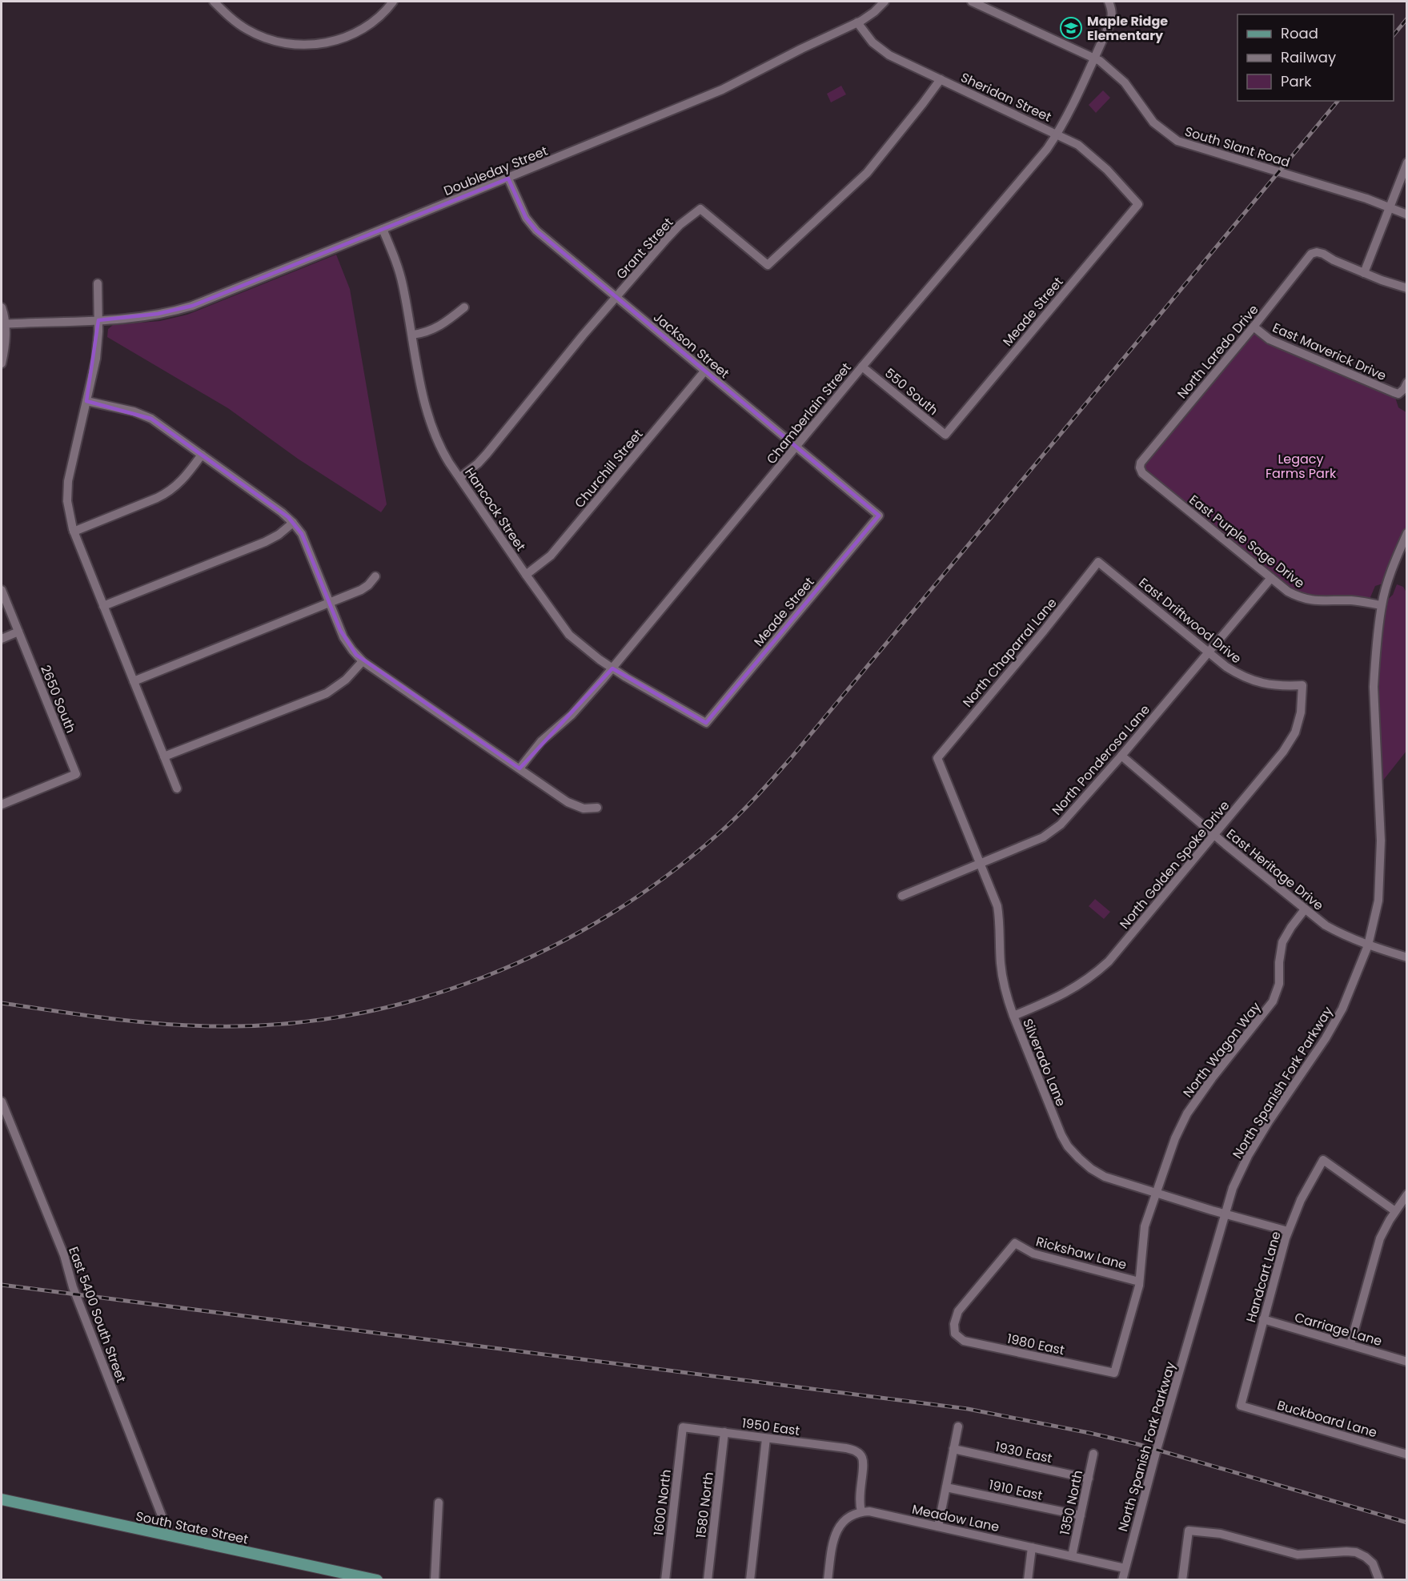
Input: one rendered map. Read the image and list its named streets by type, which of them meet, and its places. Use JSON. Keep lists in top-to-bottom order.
{
  "streets": {
    "main road": ["South State Street"],
    "street": [
      "Sheridan Street",
      "South Slant Road",
      "Doubleday Street",
      "Grant Street",
      "Meade Street",
      "Jackson Street",
      "North Laredo Drive",
      "East Maverick Drive",
      "550 South",
      "Chamberlain Street",
      "Churchill Street",
      "Hancock Street",
      "East Purple Sage Drive",
      "East Driftwood Drive",
      "North Chaparral Lane",
      "2650 South",
      "North Ponderosa Lane",
      "North Golden Spoke Drive",
      "East Heritage Drive",
      "North Wagon Way",
      "Silverado Lane",
      "North Spanish Fork Parkway",
      "Rickshaw Lane",
      "Handcart Lane",
      "East 5400 South Street",
      "Carriage Lane",
      "1980 East",
      "Buckboard Lane",
      "1950 East",
      "1930 East",
      "1910 East",
      "1600 North",
      "1350 North",
      "1580 North",
      "Meadow Lane"
    ]
  },
  "crossings": [
    ["Sheridan Street", "Doubleday Street"],
    ["Sheridan Street", "Grant Street"],
    ["Sheridan Street", "Meade Street"],
    ["Sheridan Street", "Chamberlain Street"],
    ["South Slant Road", "Chamberlain Street"],
    ["Doubleday Street", "Jackson Street"],
    ["Doubleday Street", "Hancock Street"],
    ["Grant Street", "Jackson Street"],
    ["Grant Street", "Hancock Street"],
    ["Meade Street", "Jackson Street"],
    ["Meade Street", "550 South"],
    ["Meade Street", "Hancock Street"],
    ["Jackson Street", "Chamberlain Street"],
    ["Jackson Street", "Churchill Street"],
    ["North Laredo Drive", "East Maverick Drive"],
    ["North Laredo Drive", "East Purple Sage Drive"],
    ["550 South", "Chamberlain Street"],
    ["Chamberlain Street", "Hancock Street"],
    ["Churchill Street", "Hancock Street"],
    ["East Purple Sage Drive", "North Ponderosa Lane"],
    ["East Purple Sage Drive", "North Spanish Fork Parkway"],
    ["East Driftwood Drive", "North Chaparral Lane"],
    ["East Driftwood Drive", "North Ponderosa Lane"],
    ["East Driftwood Drive", "North Golden Spoke Drive"],
    ["North Chaparral Lane", "Silverado Lane"],
    ["North Ponderosa Lane", "East Heritage Drive"],
    ["North Ponderosa Lane", "Silverado Lane"],
    ["North Golden Spoke Drive", "East Heritage Drive"],
    ["North Golden Spoke Drive", "Silverado Lane"],
    ["East Heritage Drive", "North Wagon Way"],
    ["East Heritage Drive", "North Spanish Fork Parkway"],
    ["North Wagon Way", "Silverado Lane"],
    ["North Wagon Way", "Rickshaw Lane"],
    ["North Wagon Way", "1980 East"],
    ["Silverado Lane", "North Spanish Fork Parkway"],
    ["Silverado Lane", "Handcart Lane"],
    ["North Spanish Fork Parkway", "Meadow Lane"],
    ["Rickshaw Lane", "1980 East"],
    ["Handcart Lane", "Carriage Lane"],
    ["Handcart Lane", "Buckboard Lane"],
    ["East 5400 South Street", "South State Street"],
    ["1950 East", "1600 North"],
    ["1950 East", "1580 North"],
    ["1950 East", "Meadow Lane"],
    ["1930 East", "1350 North"],
    ["1910 East", "1350 North"],
    ["1350 North", "Meadow Lane"]
  ],
  "parks": ["Legacy Farms Park"],
  "places": {
    "school or university": ["Maple Ridge Elementary"]
  },
  "legend": ["Road", "Railway", "Park"]
}
